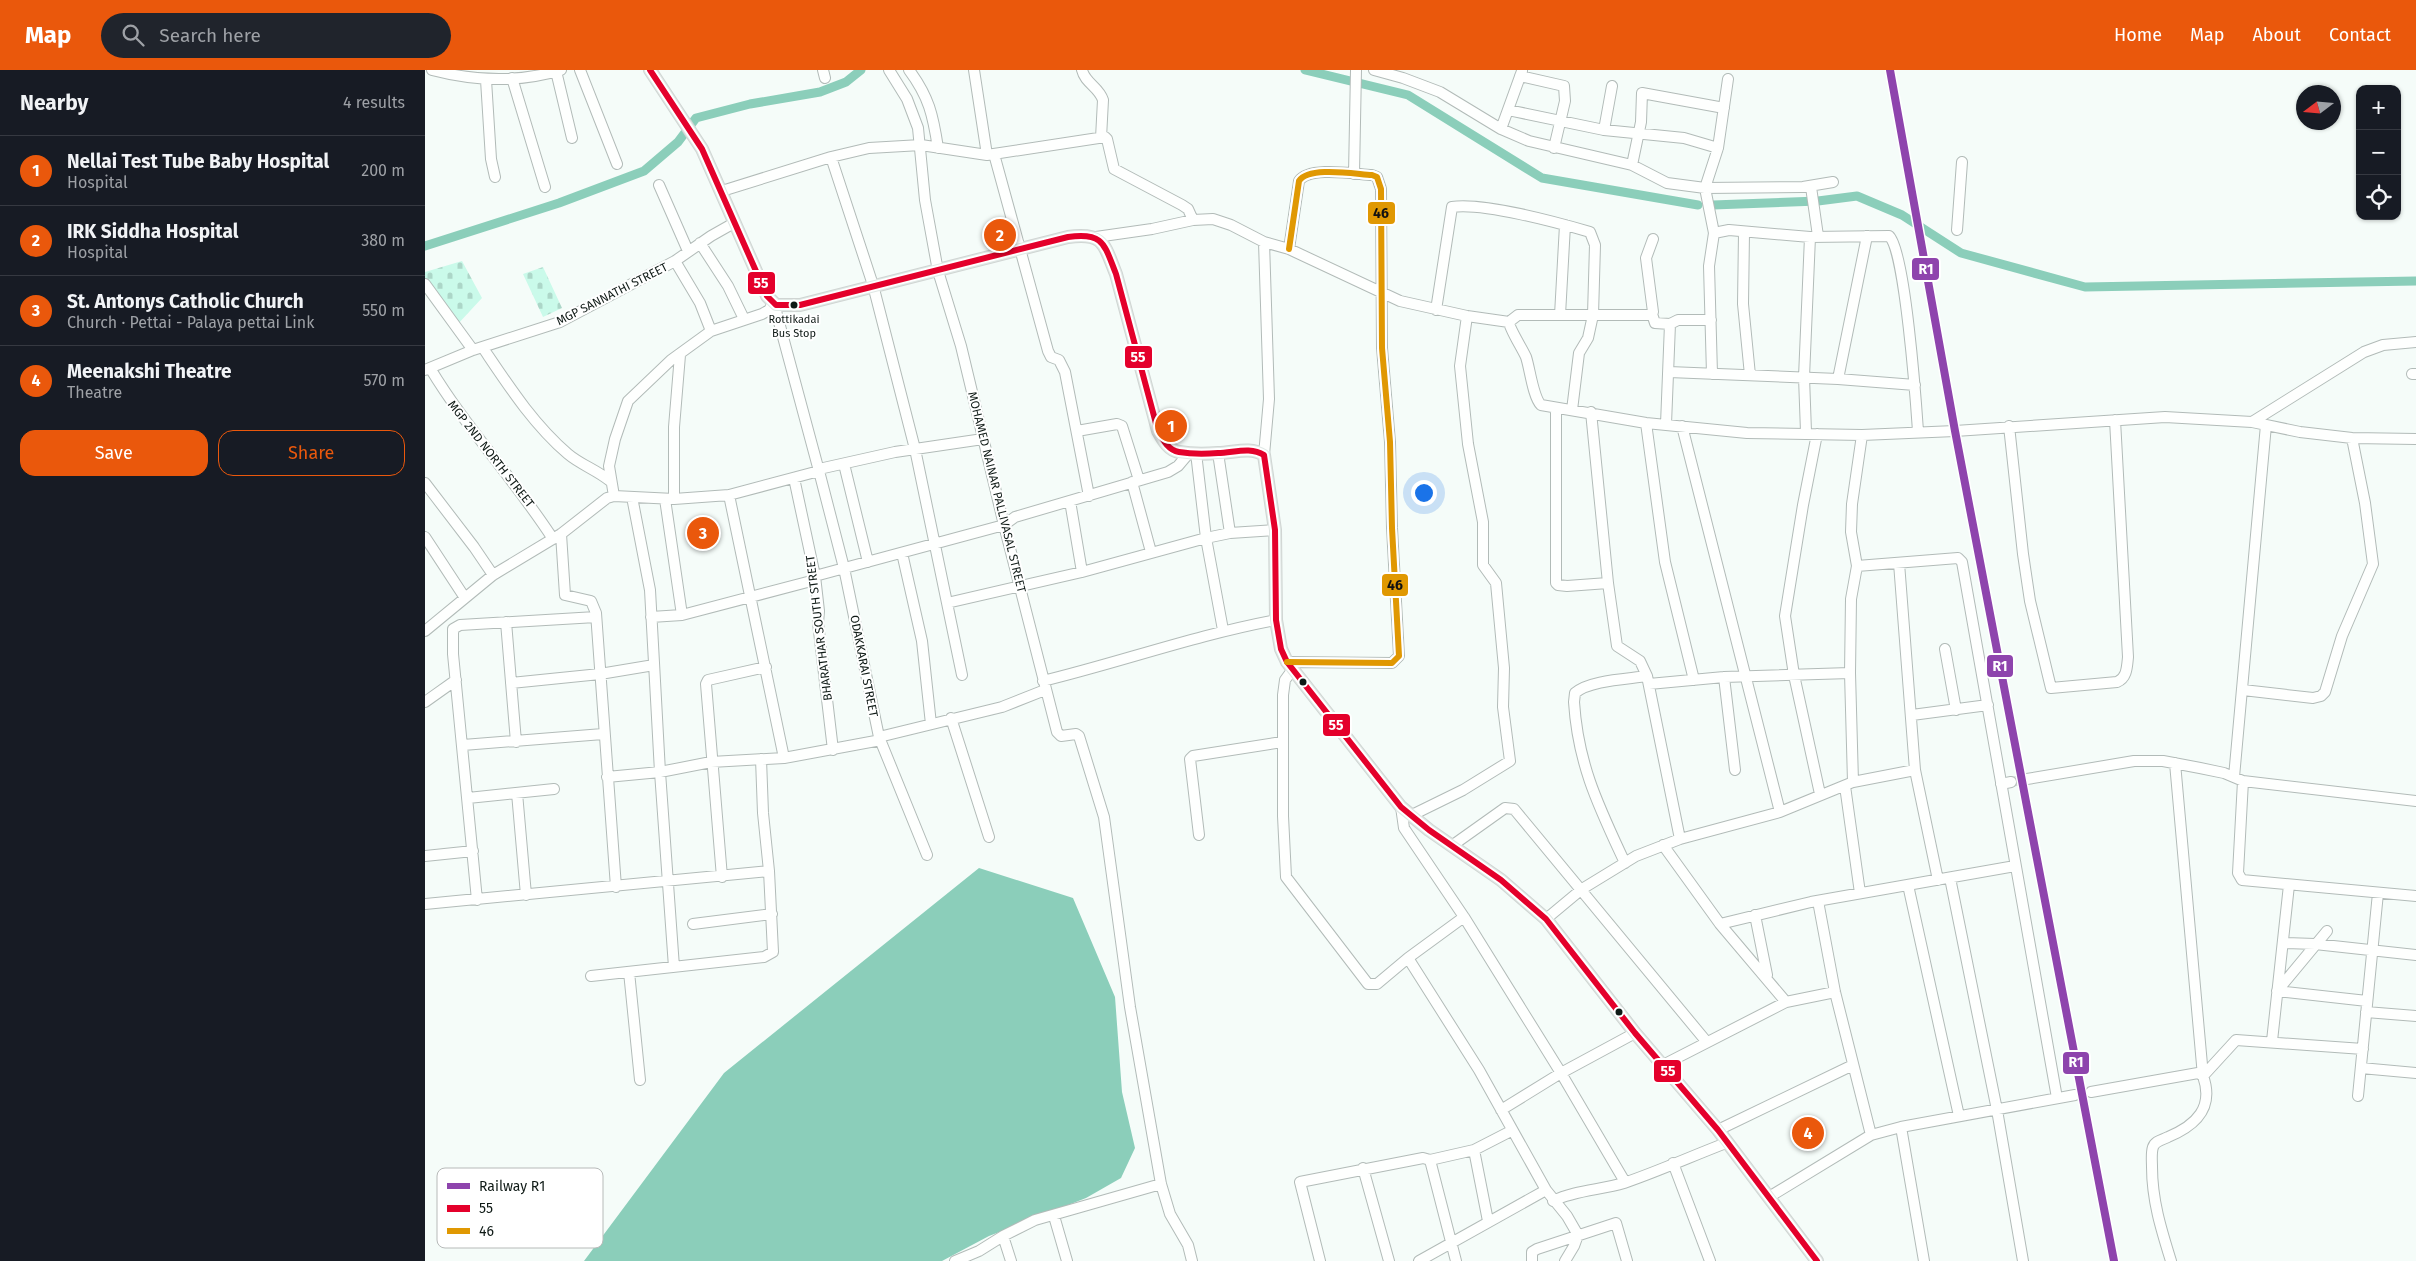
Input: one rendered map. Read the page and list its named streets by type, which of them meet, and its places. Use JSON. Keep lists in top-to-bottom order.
{
  "streets": {
    "street": [
      "MGP SANNATHI STREET",
      "MGP 2ND NORTH STREET",
      "MOHAMED NAINAR PALLIVASAL STREET",
      "BHARATHAR SOUTH STREET",
      "ODAKKARAI STREET"
    ]
  },
  "crossings": [
    ["MGP SANNATHI STREET", "MGP 2ND NORTH STREET"]
  ],
  "places": ["Rottikadai Bus Stop"],
  "lines": ["rail line R1", "transit line 55", "transit line 46"],
  "legend": ["Railway R1", "55", "46"],
  "north": "left",
  "page": {
    "header": "Map",
    "search": "Search here",
    "nav": [
      "Home",
      "Map",
      "About",
      "Contact"
    ],
    "heading": ["Nearby", "4 results"],
    "map_buttons": ["+", "−"],
    "list": [
      {
        "mark": "1",
        "name": "Nellai Test Tube Baby Hospital",
        "note": "Hospital",
        "value": "200 m"
      },
      {
        "mark": "2",
        "name": "IRK Siddha Hospital",
        "note": "Hospital",
        "value": "380 m"
      },
      {
        "mark": "3",
        "name": "St. Antonys Catholic Church",
        "note": "Church · Pettai - Palaya pettai Link",
        "value": "550 m"
      },
      {
        "mark": "4",
        "name": "Meenakshi Theatre",
        "note": "Theatre",
        "value": "570 m"
      }
    ],
    "pins": [
      "2",
      "1",
      "3",
      "4"
    ],
    "buttons": ["Save", "Share"]
  }
}
